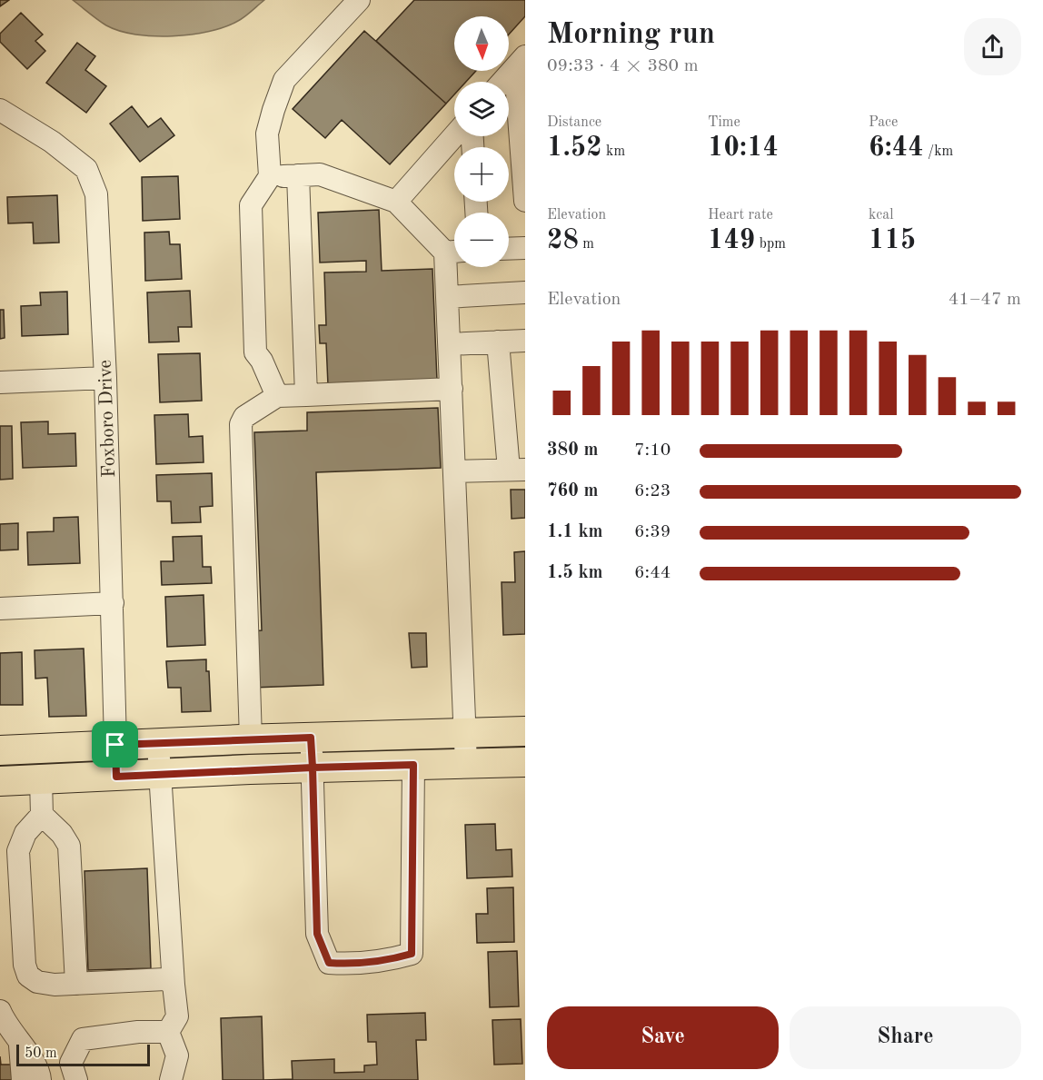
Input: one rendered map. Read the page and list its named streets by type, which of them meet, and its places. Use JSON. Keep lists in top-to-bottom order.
{
  "streets": {
    "street": ["Foxboro Drive"]
  },
  "scale_bar": "50 m",
  "north": "bottom",
  "page": {
    "heading": ["Morning run", "09:33 · 4 × 380 m"],
    "map_buttons": ["+", "−"],
    "stats": [
      ["Distance", "1.52 km"],
      ["Time", "10:14"],
      ["Pace", "6:44 /km"],
      ["Elevation", "28 m"],
      ["Heart rate", "149 bpm"],
      ["kcal", "115"]
    ],
    "chart": ["Elevation", "41–47 m"],
    "list": [
      {
        "name": "380 m",
        "note": "7:10"
      },
      {
        "name": "760 m",
        "note": "6:23"
      },
      {
        "name": "1.1 km",
        "note": "6:39"
      },
      {
        "name": "1.5 km",
        "note": "6:44"
      }
    ],
    "buttons": ["Save", "Share"],
    "scale": "50 m"
  }
}
